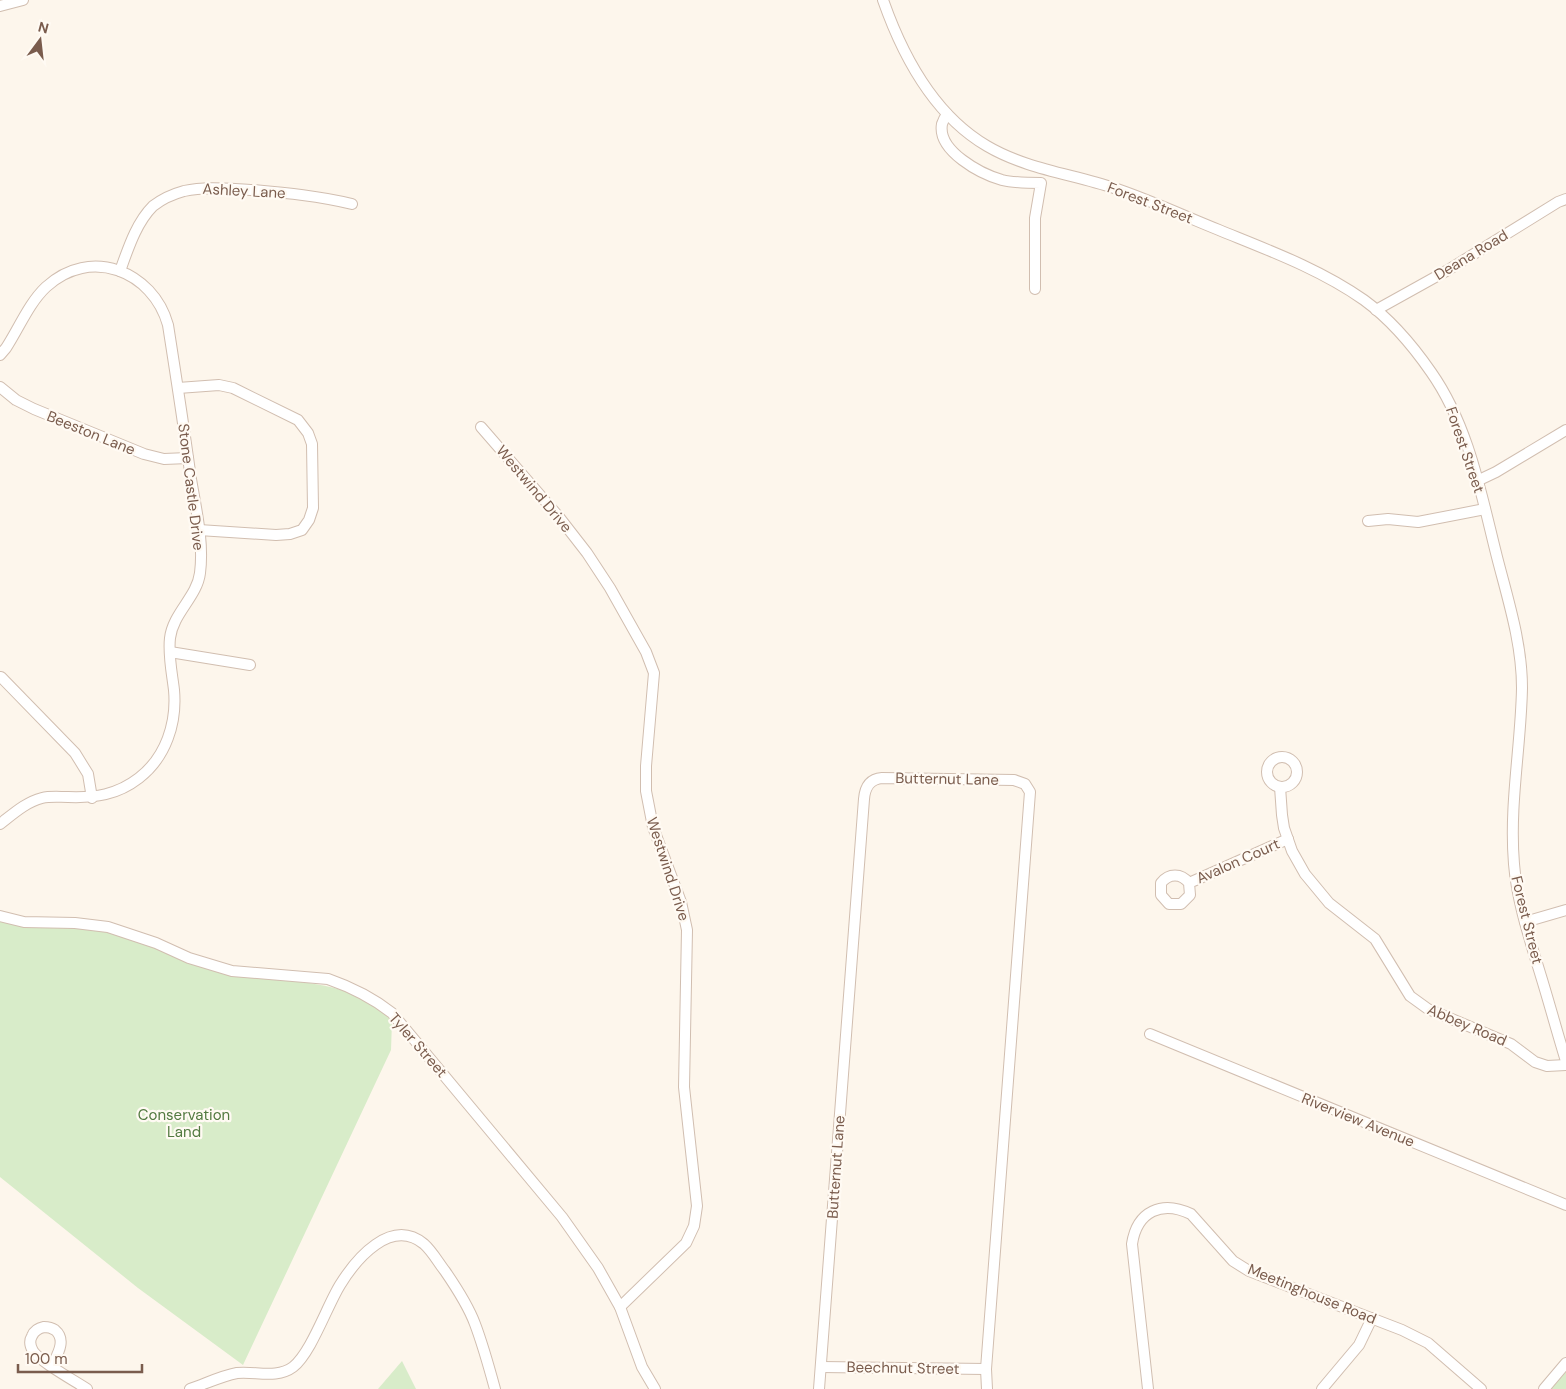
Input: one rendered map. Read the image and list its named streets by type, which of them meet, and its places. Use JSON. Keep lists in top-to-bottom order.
{
  "streets": {
    "street": [
      "Ashley Lane",
      "Forest Street",
      "Deana Road",
      "Beeston Lane",
      "Stone Castle Drive",
      "Westwind Drive",
      "Butternut Lane",
      "Avalon Court",
      "Abbey Road",
      "Tyler Street",
      "Riverview Avenue",
      "Meetinghouse Road",
      "Beechnut Street"
    ]
  },
  "crossings": [
    ["Ashley Lane", "Stone Castle Drive"],
    ["Forest Street", "Deana Road"],
    ["Beeston Lane", "Stone Castle Drive"],
    ["Westwind Drive", "Tyler Street"],
    ["Butternut Lane", "Beechnut Street"],
    ["Avalon Court", "Abbey Road"]
  ],
  "parks": ["Conservation Land"],
  "scale_bar": "100 m",
  "north": "top"
}
